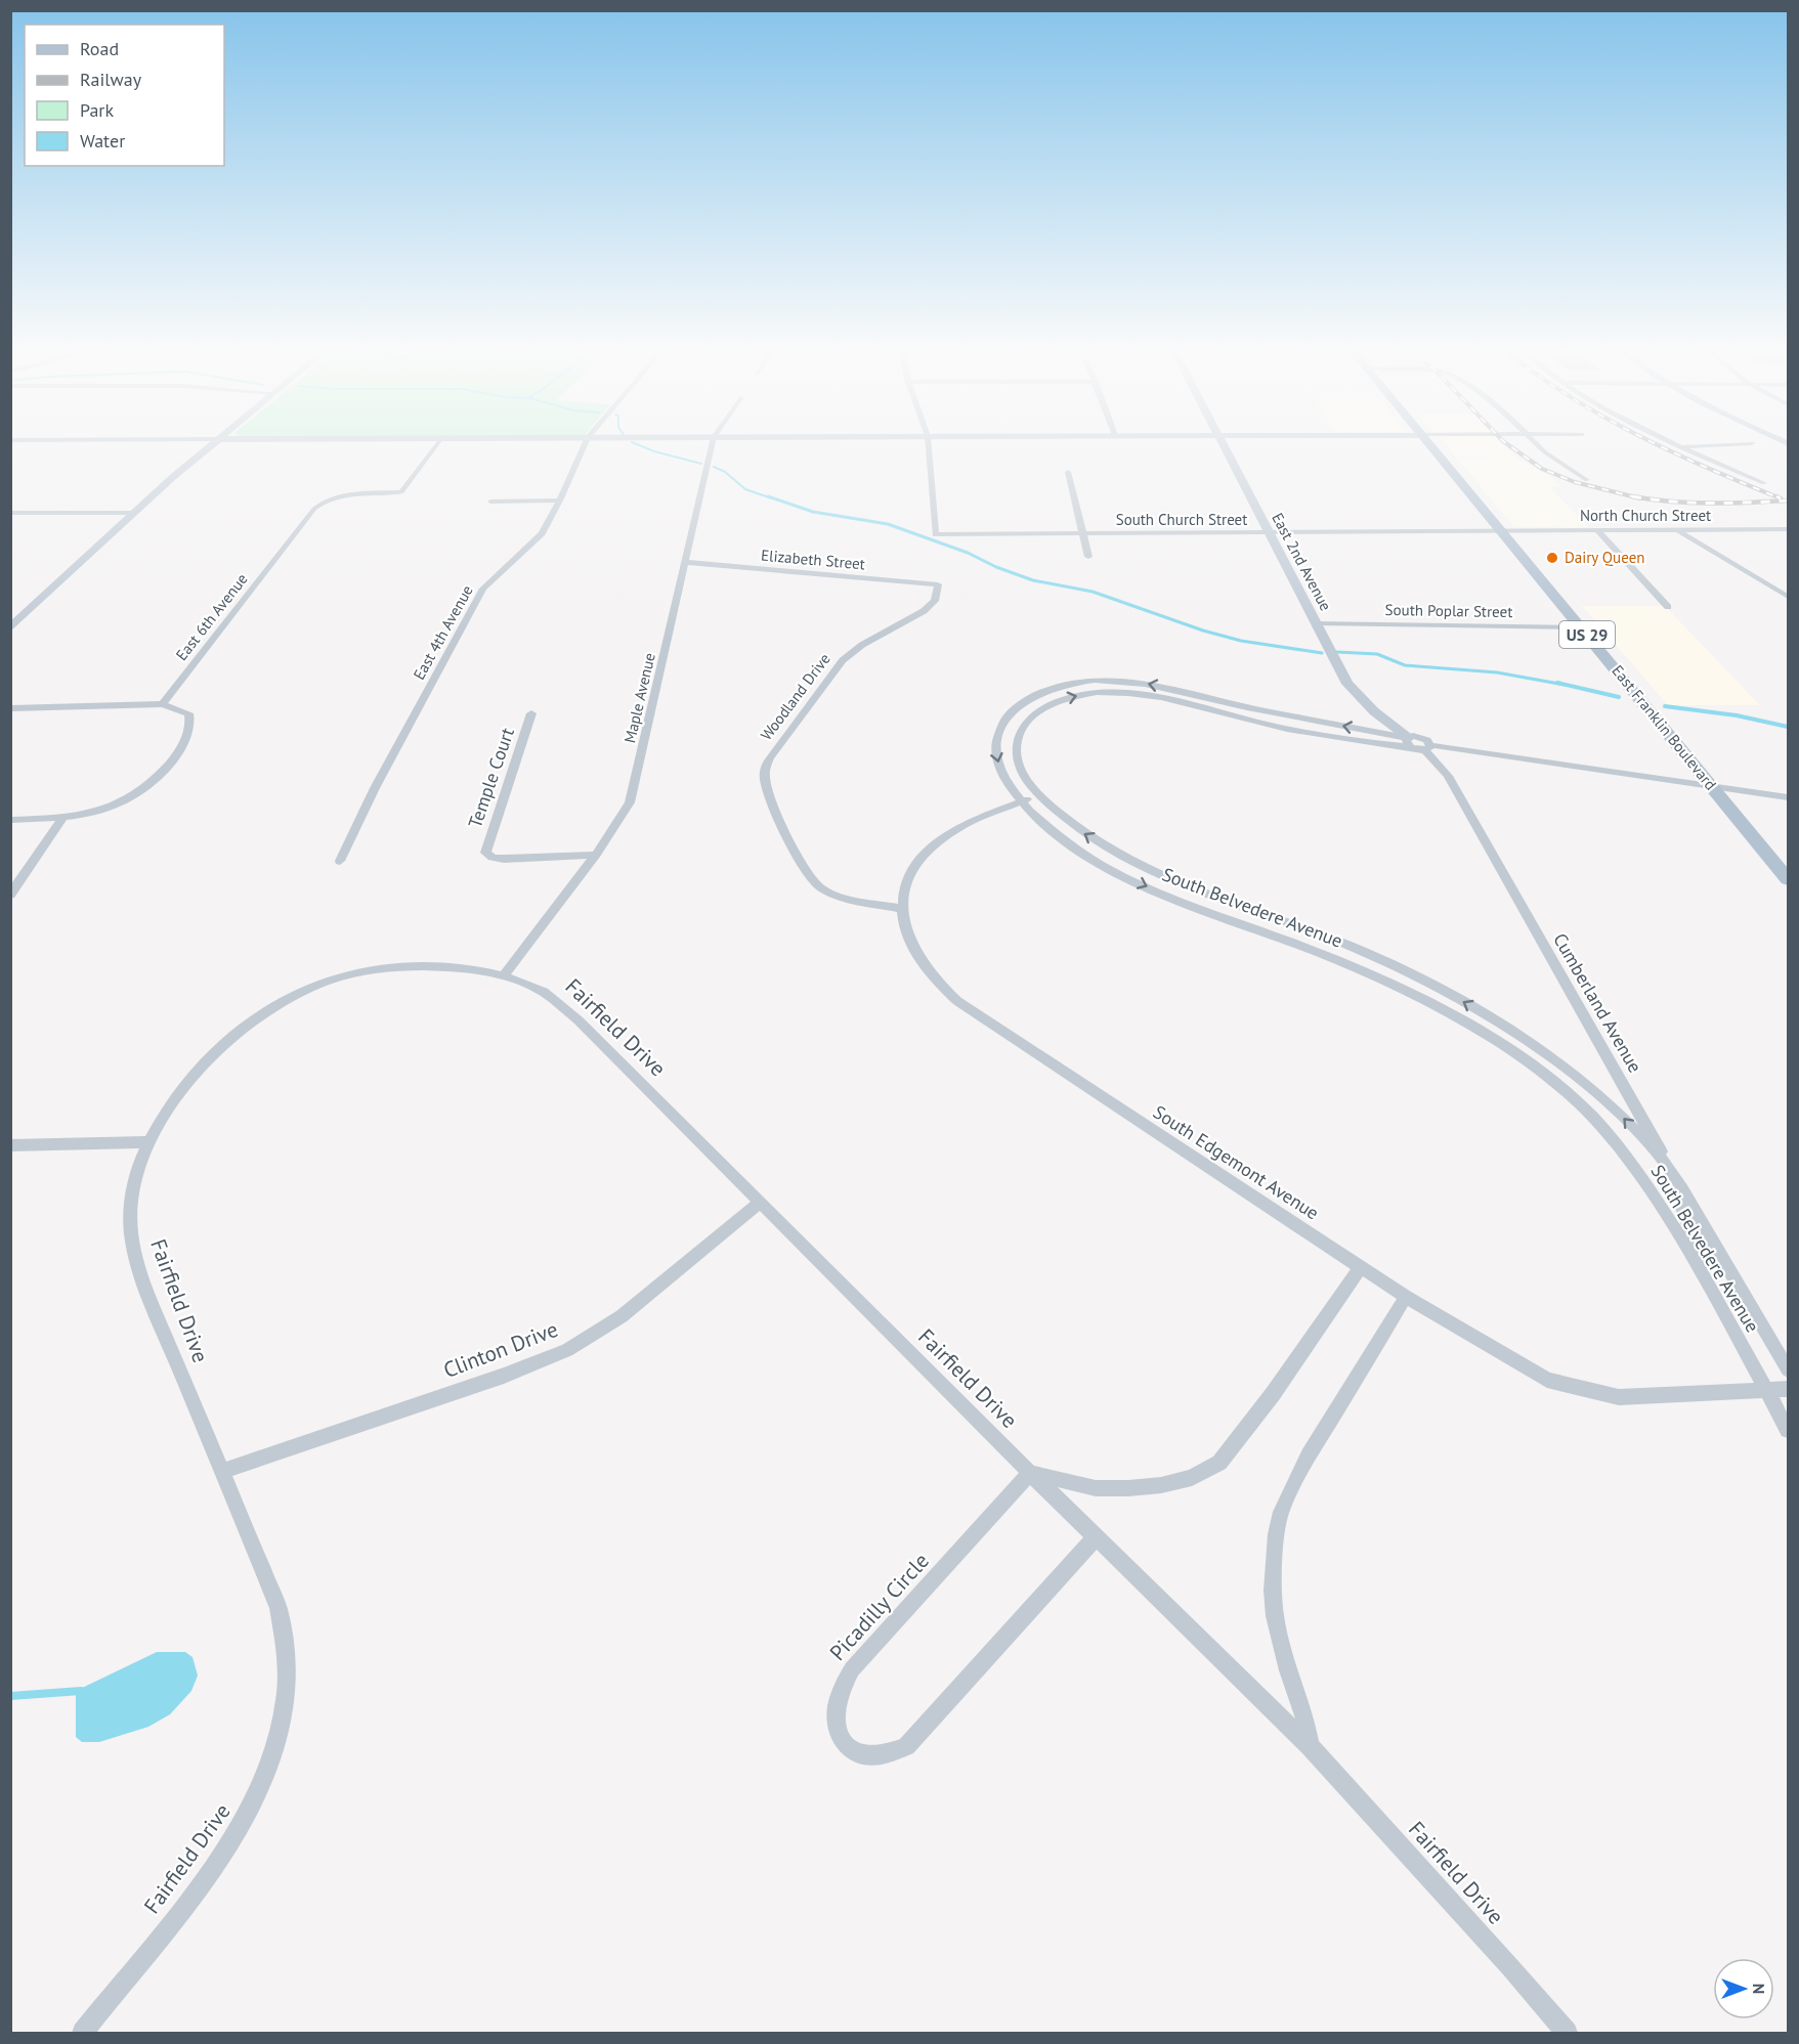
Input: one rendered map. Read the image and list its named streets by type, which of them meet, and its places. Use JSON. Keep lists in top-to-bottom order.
{
  "streets": {
    "main road": ["US 29", "East Franklin Boulevard"],
    "street": [
      "North Church Street",
      "South Church Street",
      "Elizabeth Street",
      "East 2nd Avenue",
      "South Poplar Street",
      "East 6th Avenue",
      "East 4th Avenue",
      "Woodland Drive",
      "Maple Avenue",
      "Temple Court",
      "South Belvedere Avenue",
      "Cumberland Avenue",
      "Fairfield Drive",
      "South Edgemont Avenue",
      "Clinton Drive",
      "Picadilly Circle"
    ]
  },
  "crossings": [
    ["North Church Street", "South Church Street"],
    ["North Church Street", "East Franklin Boulevard"],
    ["South Church Street", "East 2nd Avenue"],
    ["South Church Street", "East Franklin Boulevard"],
    ["Elizabeth Street", "Woodland Drive"],
    ["Elizabeth Street", "Maple Avenue"],
    ["East 2nd Avenue", "South Poplar Street"],
    ["East 2nd Avenue", "South Belvedere Avenue"],
    ["South Poplar Street", "East Franklin Boulevard"],
    ["Woodland Drive", "South Edgemont Avenue"],
    ["Maple Avenue", "Temple Court"],
    ["Maple Avenue", "Fairfield Drive"],
    ["South Belvedere Avenue", "Cumberland Avenue"],
    ["South Belvedere Avenue", "South Edgemont Avenue"],
    ["Fairfield Drive", "Clinton Drive"],
    ["Fairfield Drive", "Picadilly Circle"]
  ],
  "places": ["Dairy Queen"],
  "legend": [
    "Road",
    "Railway",
    "Park",
    "Water"
  ],
  "north": "right"
}
